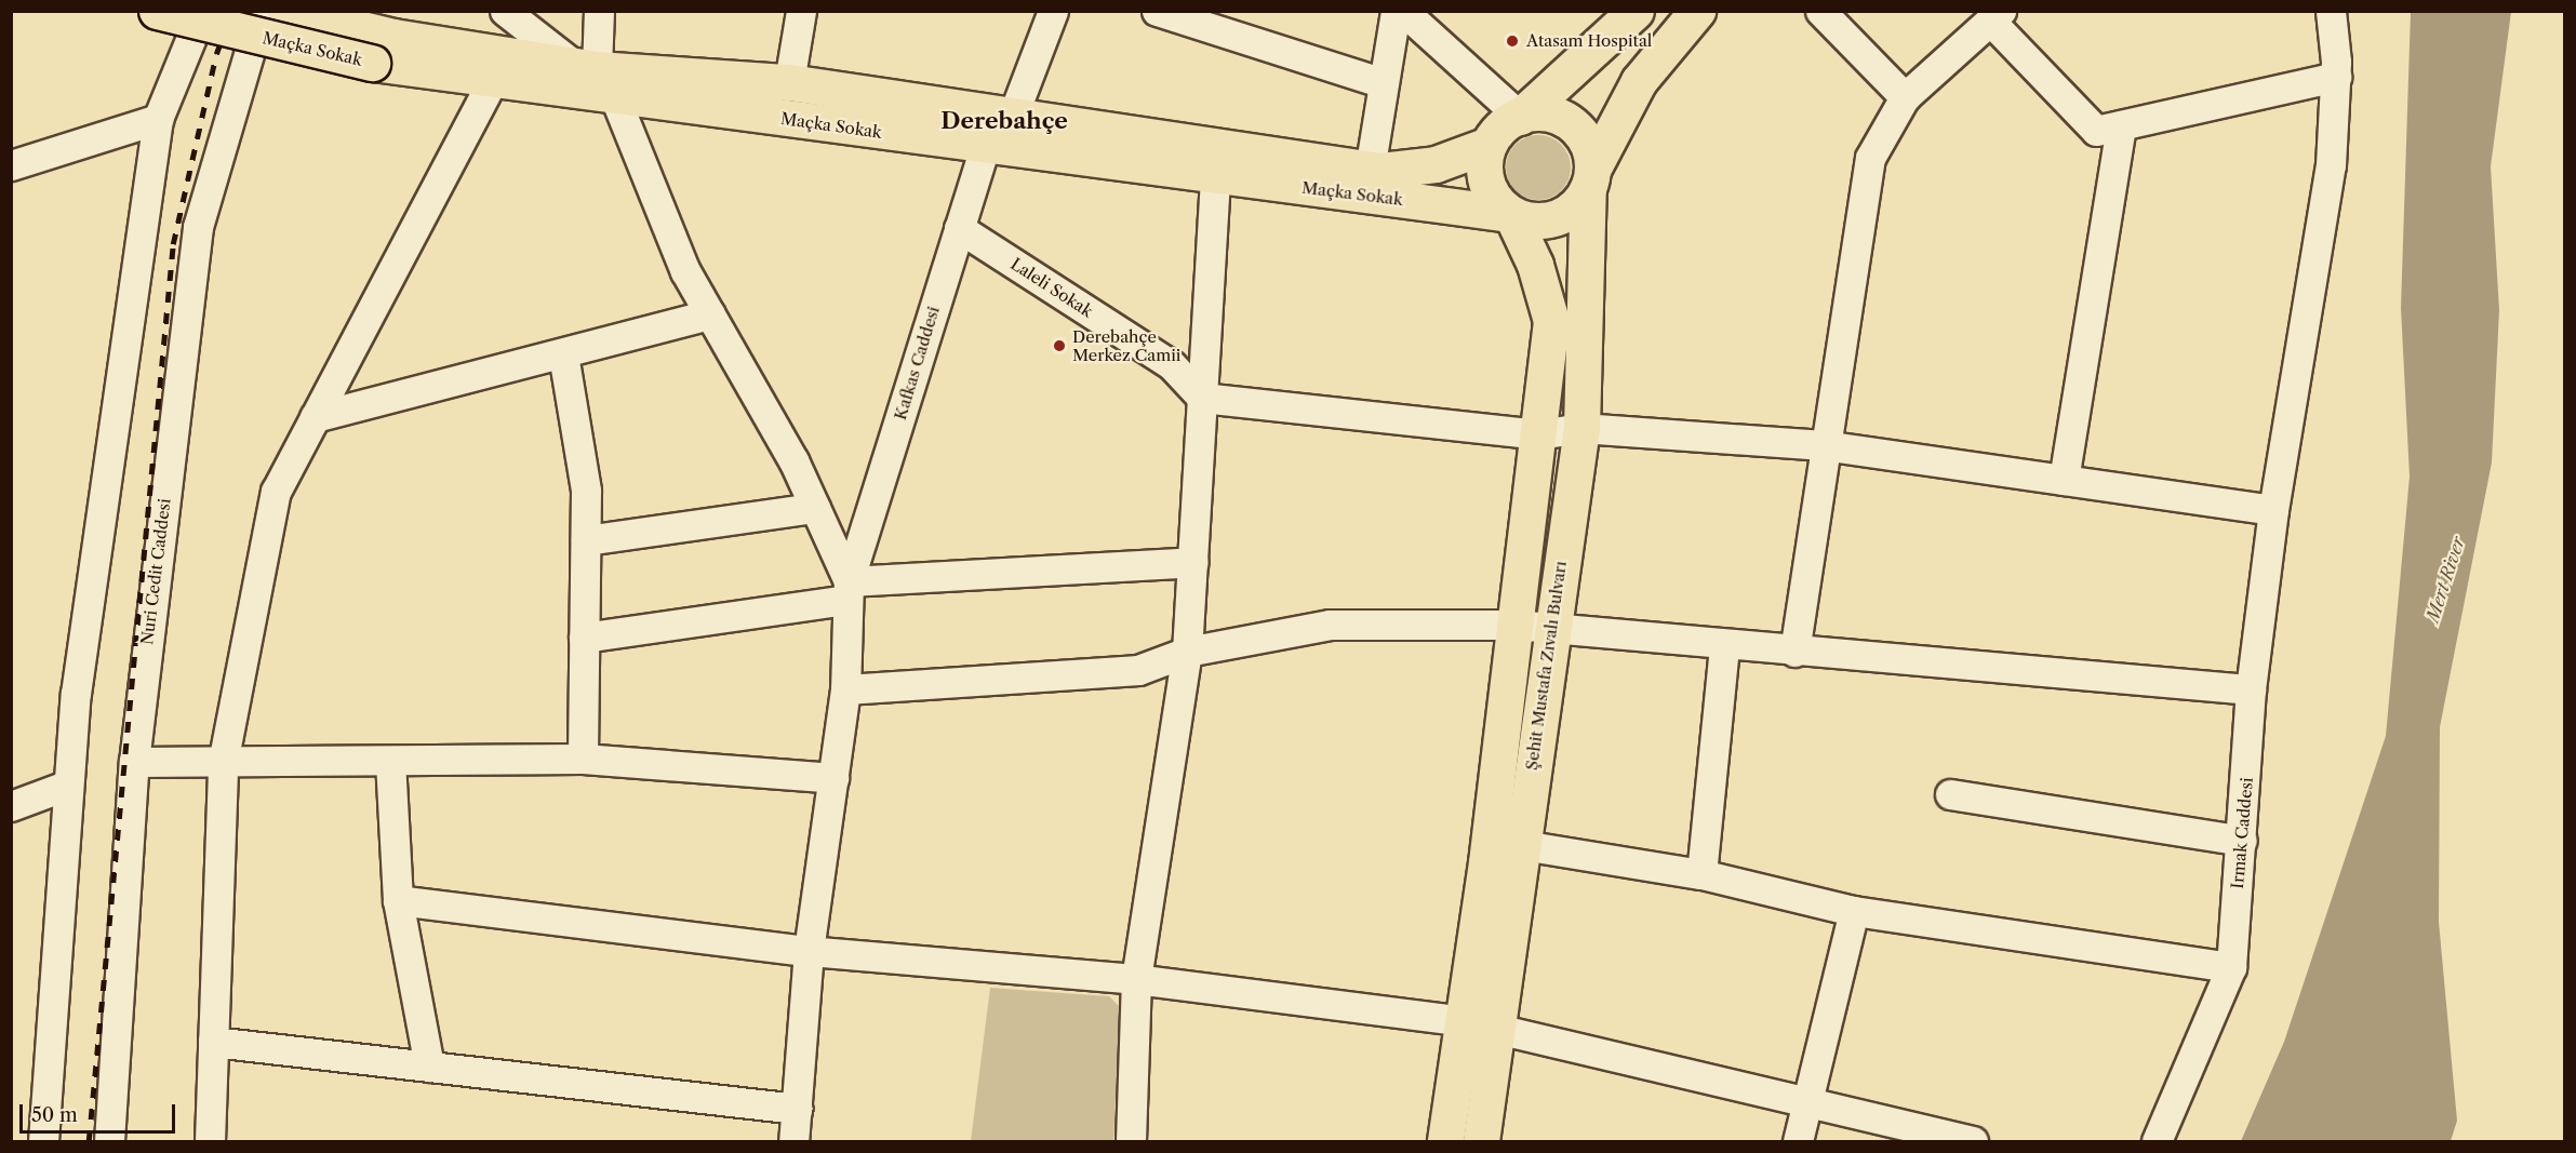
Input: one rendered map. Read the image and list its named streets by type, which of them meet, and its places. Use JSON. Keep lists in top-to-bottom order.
{
  "streets": {
    "main road": ["Maçka Sokak", "Şehit Mustafa Zıvalı Bulvarı"],
    "street": [
      "Laleli Sokak",
      "Kafkas Caddesi",
      "Nuri Cedit Caddesi",
      "Irmak Caddesi"
    ]
  },
  "crossings": [
    ["Maçka Sokak", "Kafkas Caddesi"],
    ["Maçka Sokak", "Şehit Mustafa Zıvalı Bulvarı"],
    ["Laleli Sokak", "Kafkas Caddesi"]
  ],
  "districts": ["Derebahçe"],
  "water": ["Mert River"],
  "places": ["Atasam Hospital", "Derebahçe Merkez Camii"],
  "scale_bar": "50 m"
}
